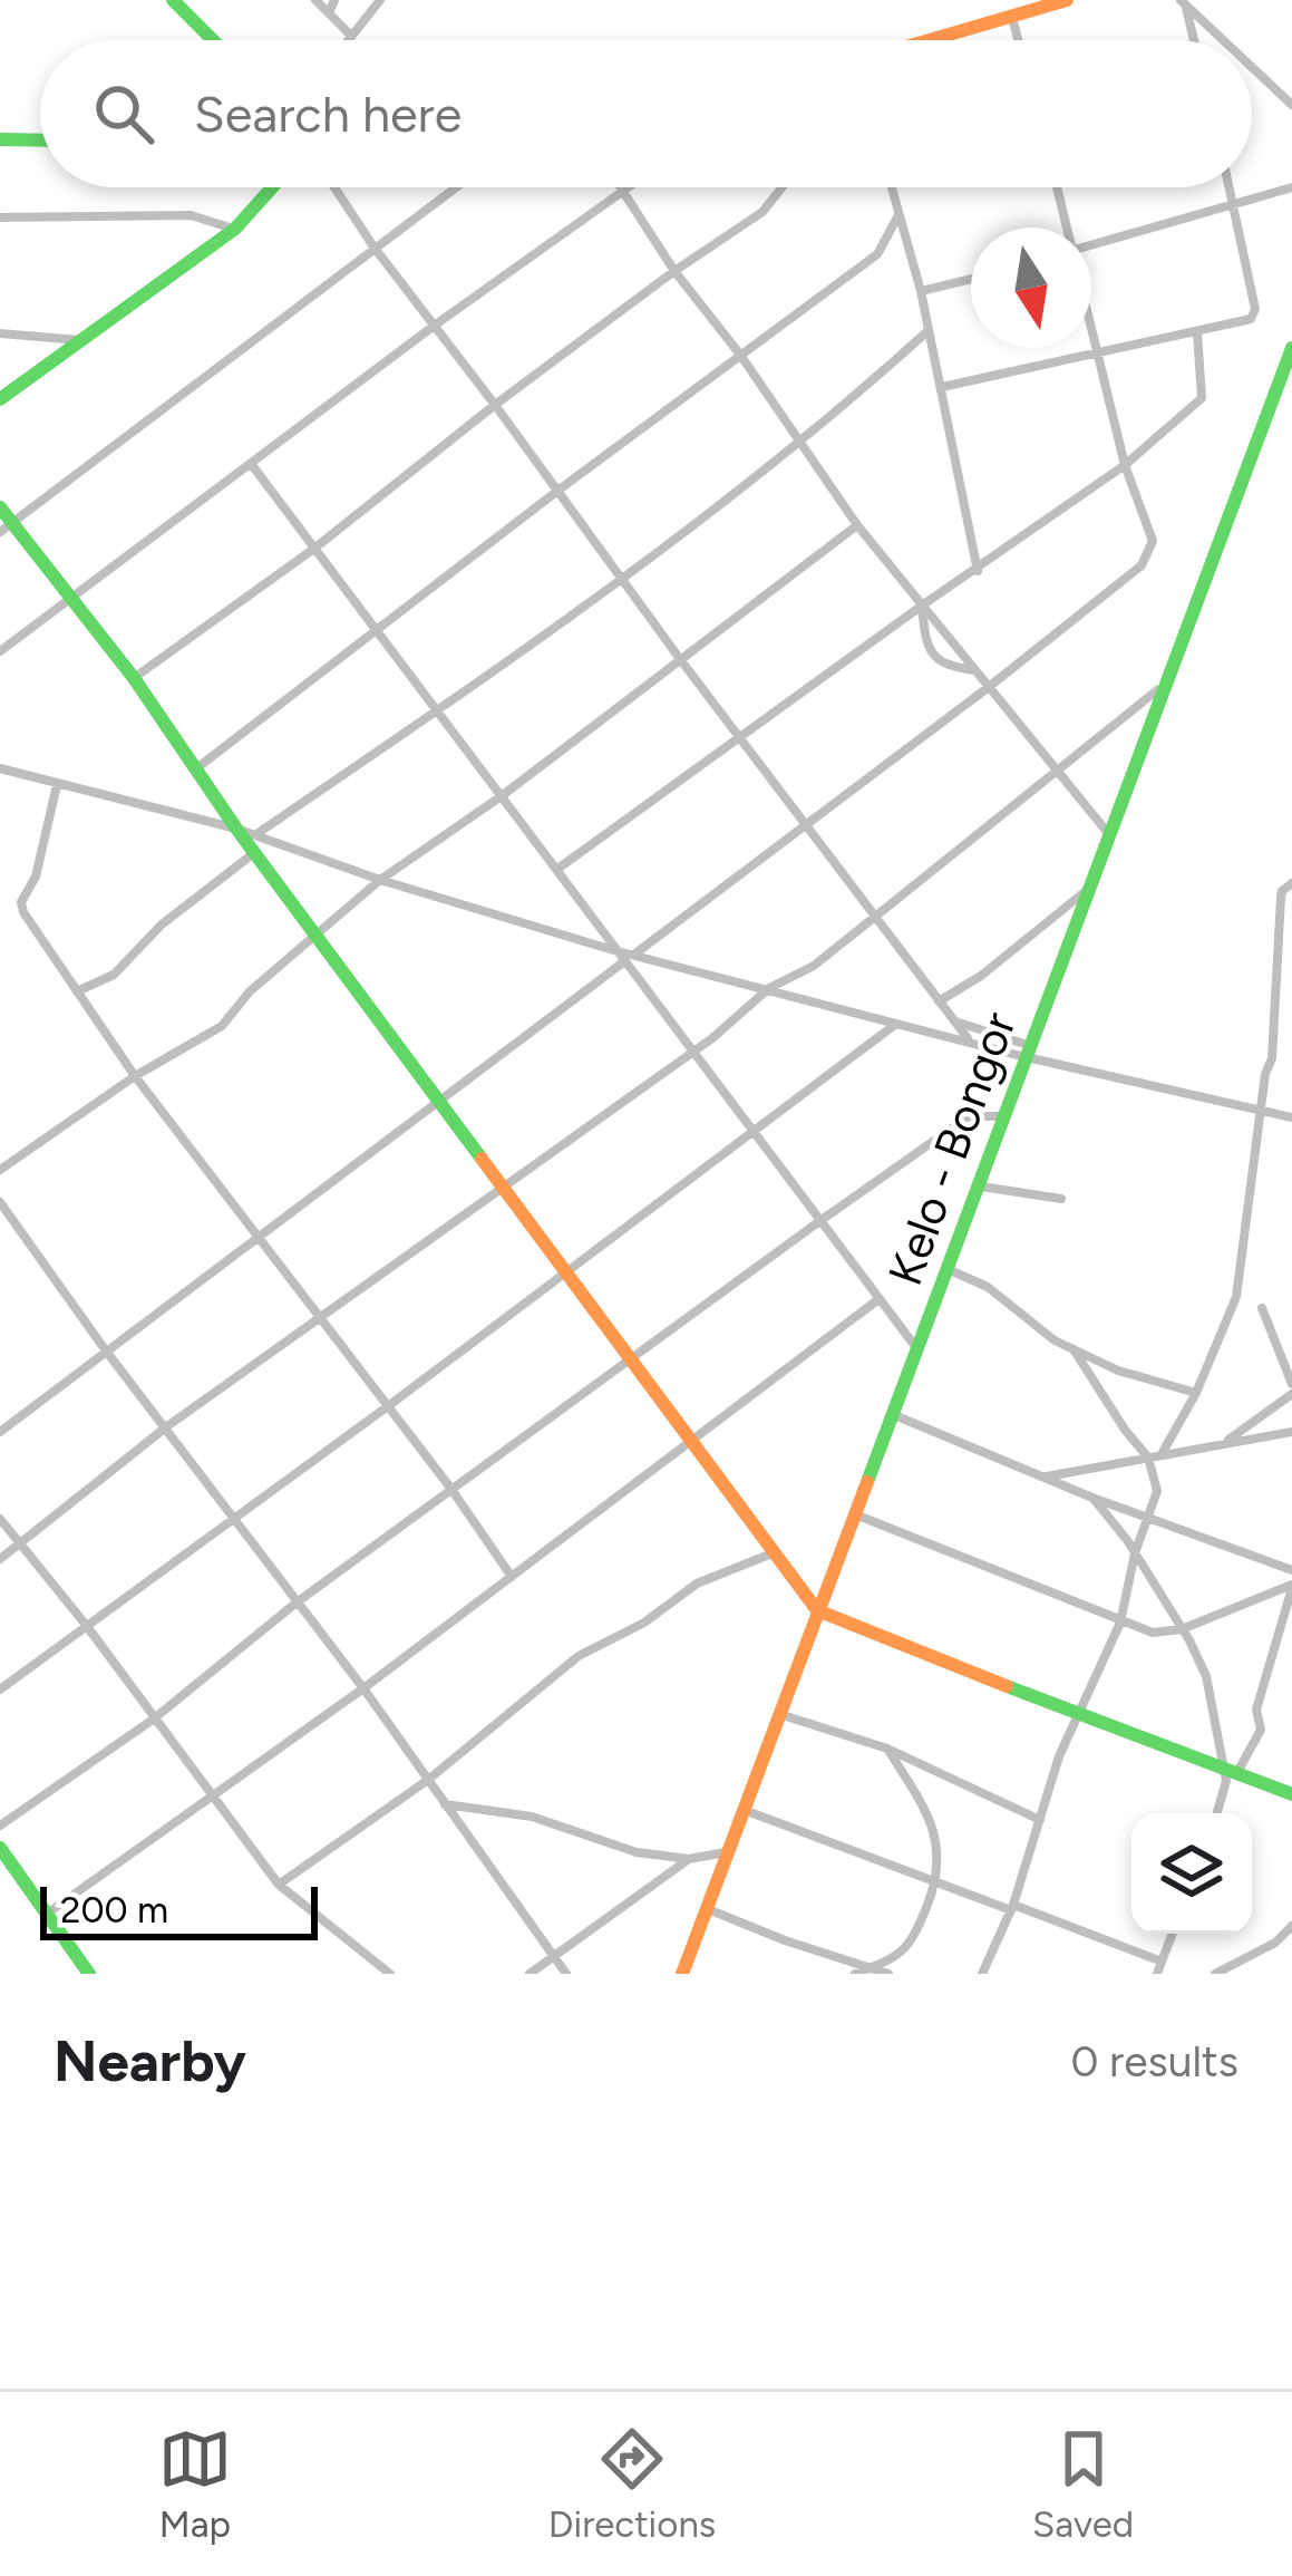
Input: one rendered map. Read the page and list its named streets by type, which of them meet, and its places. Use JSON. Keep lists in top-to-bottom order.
{
  "streets": {
    "main road": ["Kelo - Bongor"]
  },
  "scale_bar": "200 m",
  "north": "bottom",
  "page": {
    "search": "Search here",
    "scale": "200 m",
    "heading": ["Nearby", "0 results"],
    "nav": ["Map", "Directions", "Saved"]
  }
}
